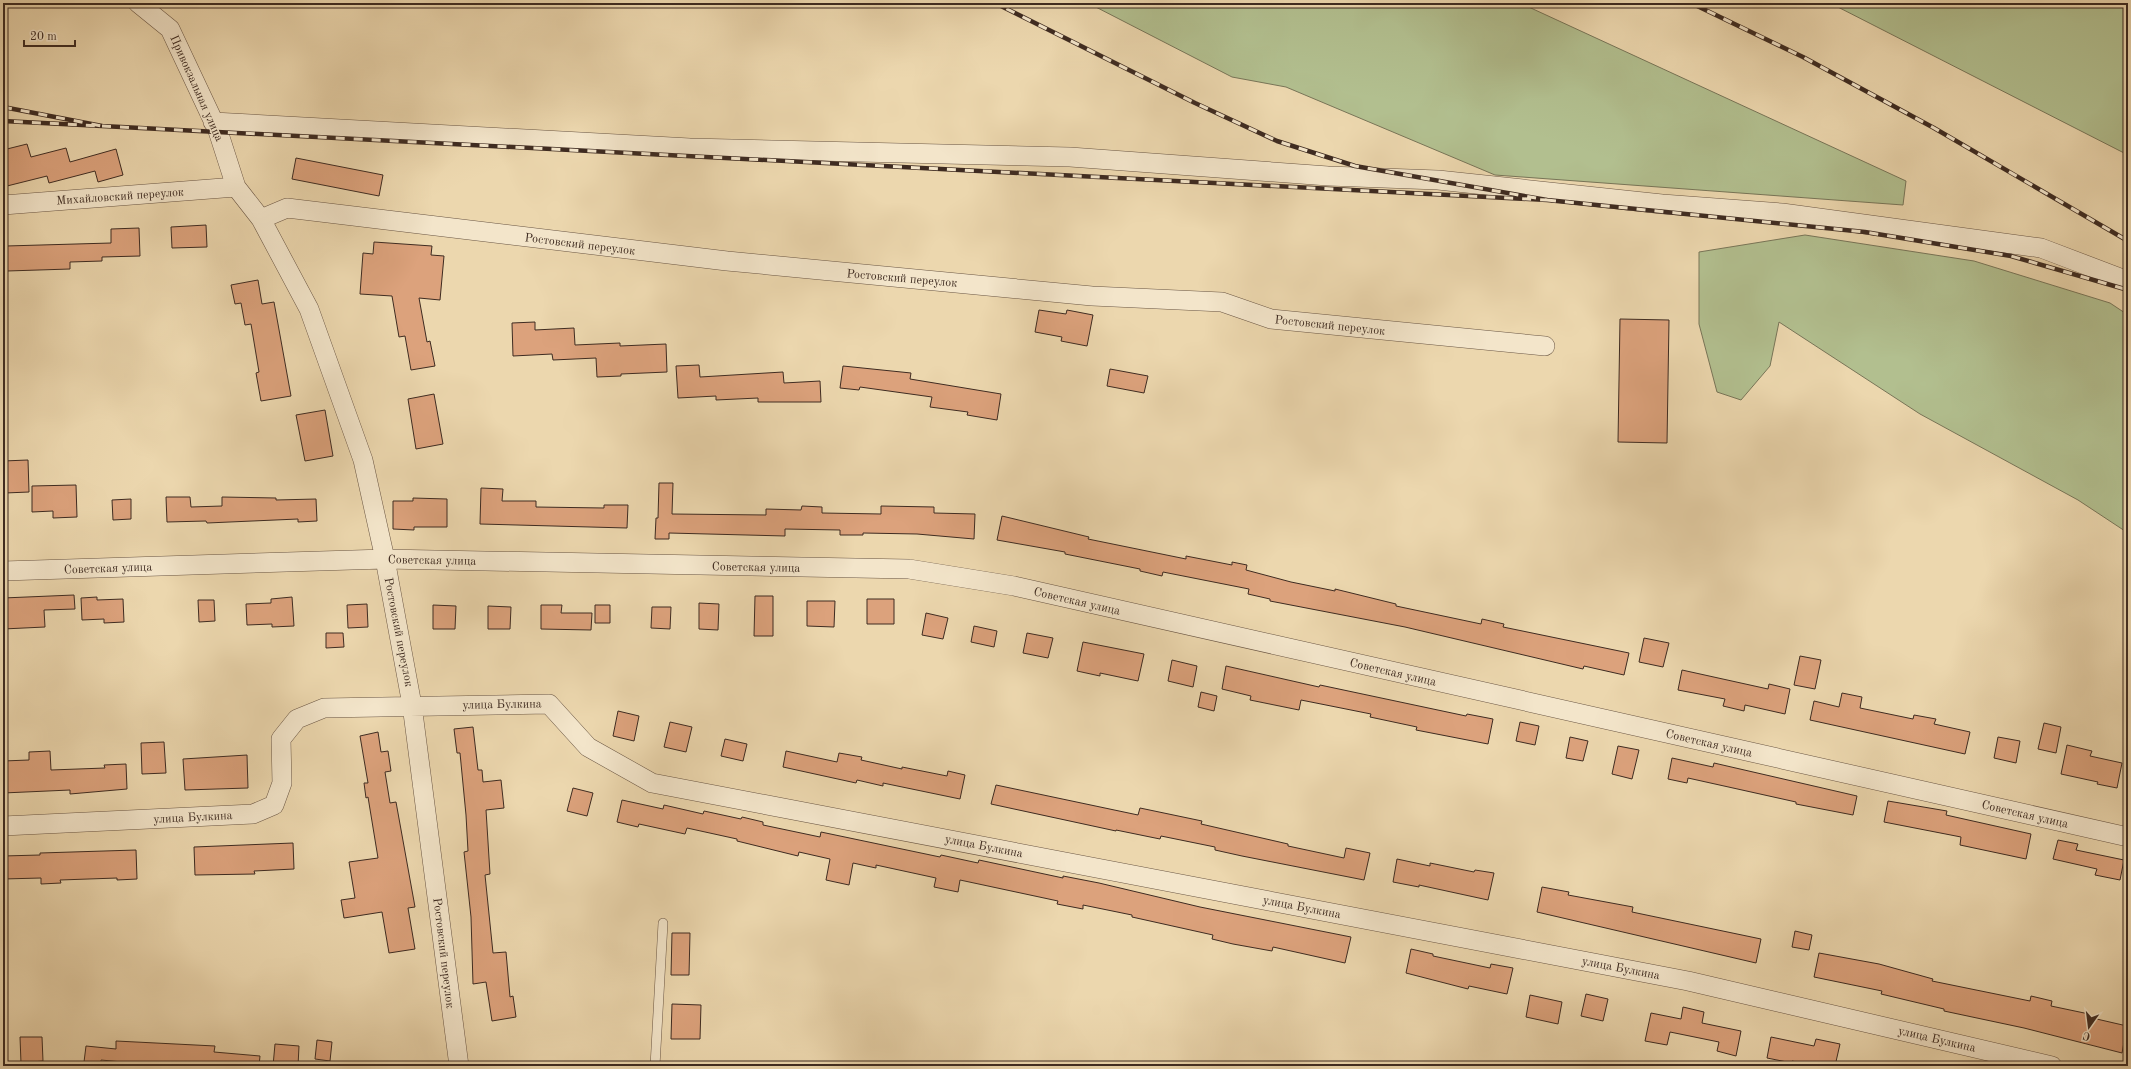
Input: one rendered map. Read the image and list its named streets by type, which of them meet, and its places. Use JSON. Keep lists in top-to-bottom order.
{
  "streets": {
    "street": [
      "Привокзальная улица",
      "Михайловский переулок",
      "Ростовский переулок",
      "Советская улица",
      "улица Булкина"
    ]
  },
  "crossings": [
    ["Привокзальная улица", "Михайловский переулок"],
    ["Привокзальная улица", "Ростовский переулок"],
    ["Михайловский переулок", "Ростовский переулок"],
    ["Ростовский переулок", "Советская улица"],
    ["Ростовский переулок", "улица Булкина"]
  ],
  "scale_bar": "20 m",
  "north": "bottom"
}
